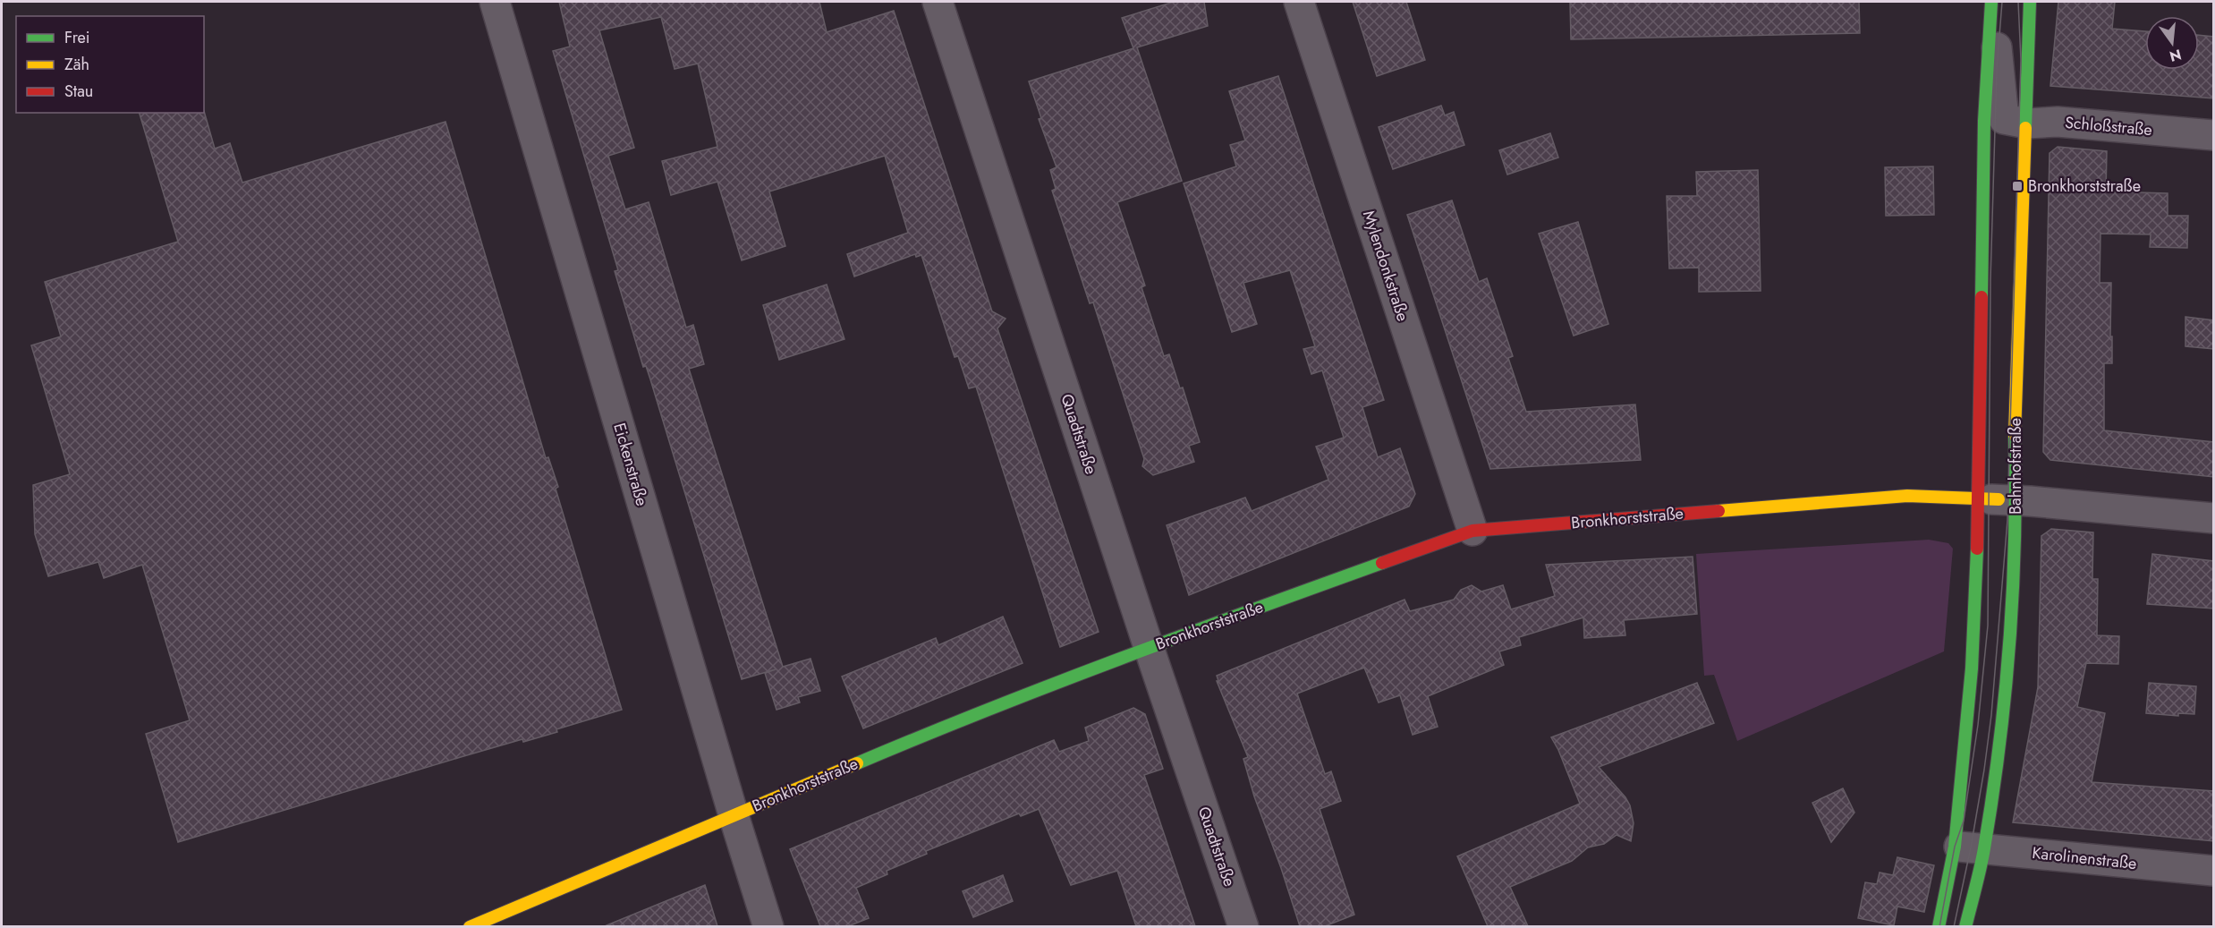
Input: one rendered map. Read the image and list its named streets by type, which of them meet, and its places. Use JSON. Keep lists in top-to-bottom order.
{
  "streets": {
    "main road": ["Bahnhofstraße", "Bronkhorststraße"],
    "street": [
      "Schloßstraße",
      "Mylendonkstraße",
      "Quadtstraße",
      "Eickenstraße",
      "Karolinenstraße"
    ]
  },
  "crossings": [
    ["Schloßstraße", "Bahnhofstraße"],
    ["Mylendonkstraße", "Bronkhorststraße"],
    ["Quadtstraße", "Bronkhorststraße"],
    ["Eickenstraße", "Bronkhorststraße"],
    ["Bahnhofstraße", "Bronkhorststraße"],
    ["Bahnhofstraße", "Karolinenstraße"]
  ],
  "places": {
    "transit": ["Bronkhorststraße"]
  },
  "legend": ["Frei", "Zäh", "Stau"],
  "north": "bottom"
}
